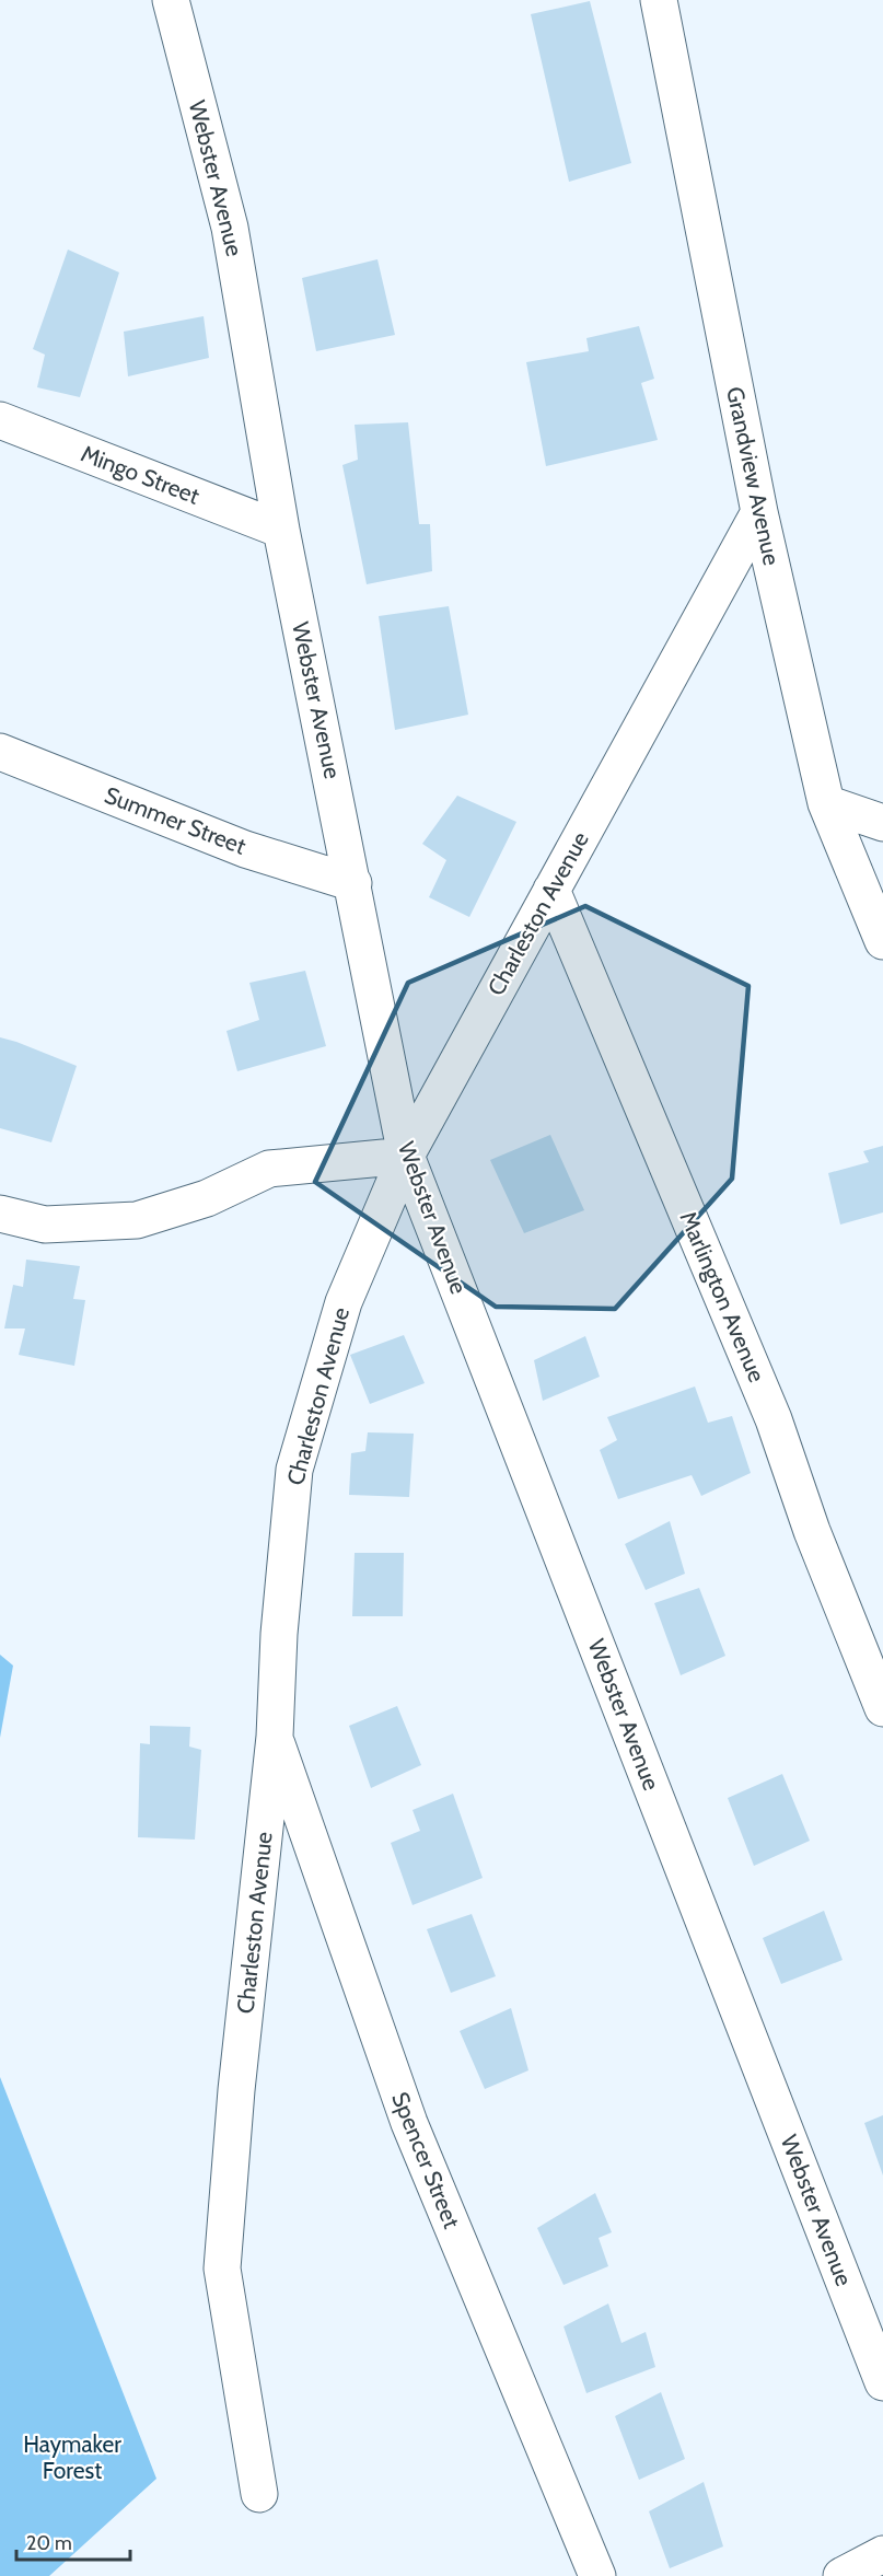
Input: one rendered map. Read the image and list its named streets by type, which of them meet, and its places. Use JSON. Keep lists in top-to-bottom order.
{
  "streets": {
    "street": [
      "Webster Avenue",
      "Mingo Street",
      "Grandview Avenue",
      "Summer Street",
      "Charleston Avenue",
      "Marlington Avenue",
      "Spencer Street"
    ]
  },
  "crossings": [
    ["Webster Avenue", "Mingo Street"],
    ["Webster Avenue", "Summer Street"],
    ["Webster Avenue", "Charleston Avenue"],
    ["Grandview Avenue", "Charleston Avenue"],
    ["Charleston Avenue", "Marlington Avenue"],
    ["Charleston Avenue", "Spencer Street"]
  ],
  "parks": ["Haymaker Forest"],
  "scale_bar": "20 m"
}
